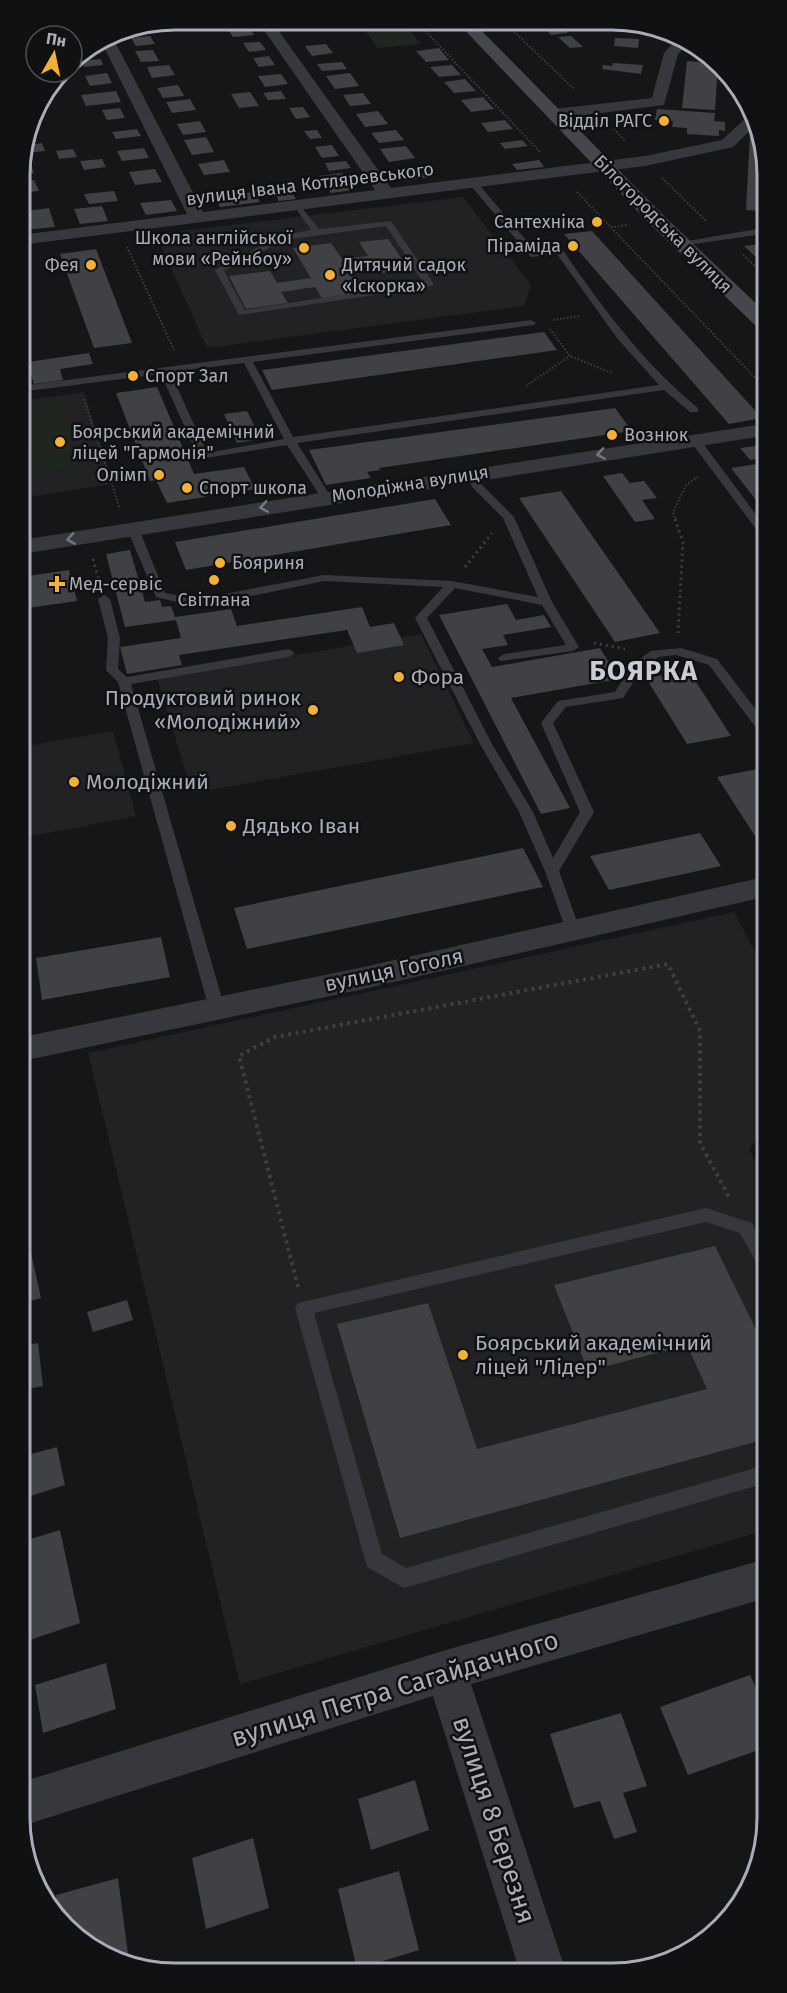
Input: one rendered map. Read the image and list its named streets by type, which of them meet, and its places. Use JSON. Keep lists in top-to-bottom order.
{
  "streets": {
    "street": [
      "вулиця Івана Котляревського",
      "Білогородська вулиця",
      "Молодіжна вулиця",
      "вулиця Гоголя",
      "вулиця Петра Сагайдачного",
      "вулиця 8 Березня"
    ]
  },
  "crossings": [
    ["вулиця Івана Котляревського", "Білогородська вулиця"],
    ["вулиця Петра Сагайдачного", "вулиця 8 Березня"]
  ],
  "one_way": ["Молодіжна вулиця"],
  "districts": ["БОЯРКА"],
  "places": {
    "other": [
      "Відділ РАГС",
      "Сантехніка",
      "Піраміда",
      "Школа англійської мови «Рейнбоу»",
      "Фея",
      "Дитячий садок «Іскорка»",
      "Спорт Зал",
      "Вознюк",
      "Боярський академічний ліцей \"Гармонія\"",
      "Олімп",
      "Спорт школа",
      "Бояриня",
      "Світлана",
      "Фора",
      "Продуктовий ринок «Молодіжний»",
      "Молодіжний",
      "Дядько Іван",
      "Боярський академічний ліцей \"Лідер\""
    ],
    "health": ["Мед-сервіс"]
  },
  "north": "top"
}
